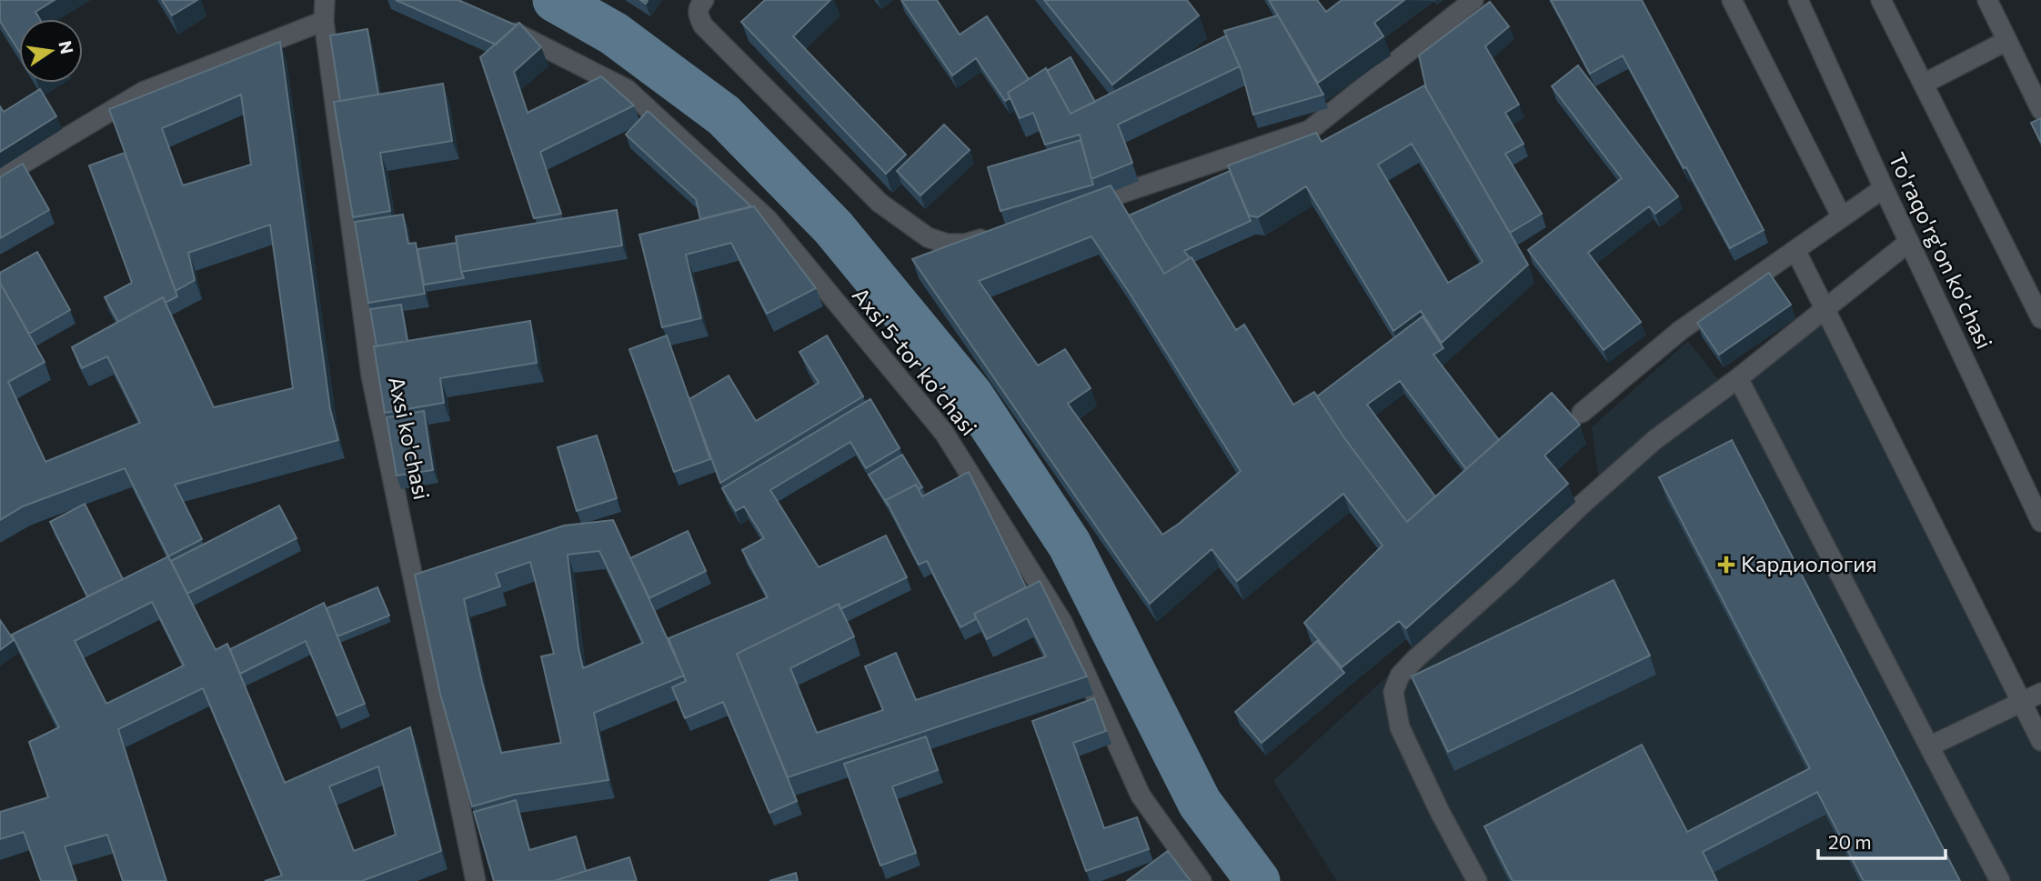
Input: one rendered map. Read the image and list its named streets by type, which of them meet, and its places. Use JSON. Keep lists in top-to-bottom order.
{
  "streets": {
    "street": ["To'raqo'rg'on ko'chasi", "Аxsi 5-tor koʼchasi", "Axsi ko'chasi"]
  },
  "places": {
    "health": ["Кардиология"]
  },
  "scale_bar": "20 m",
  "north": "right"
}
